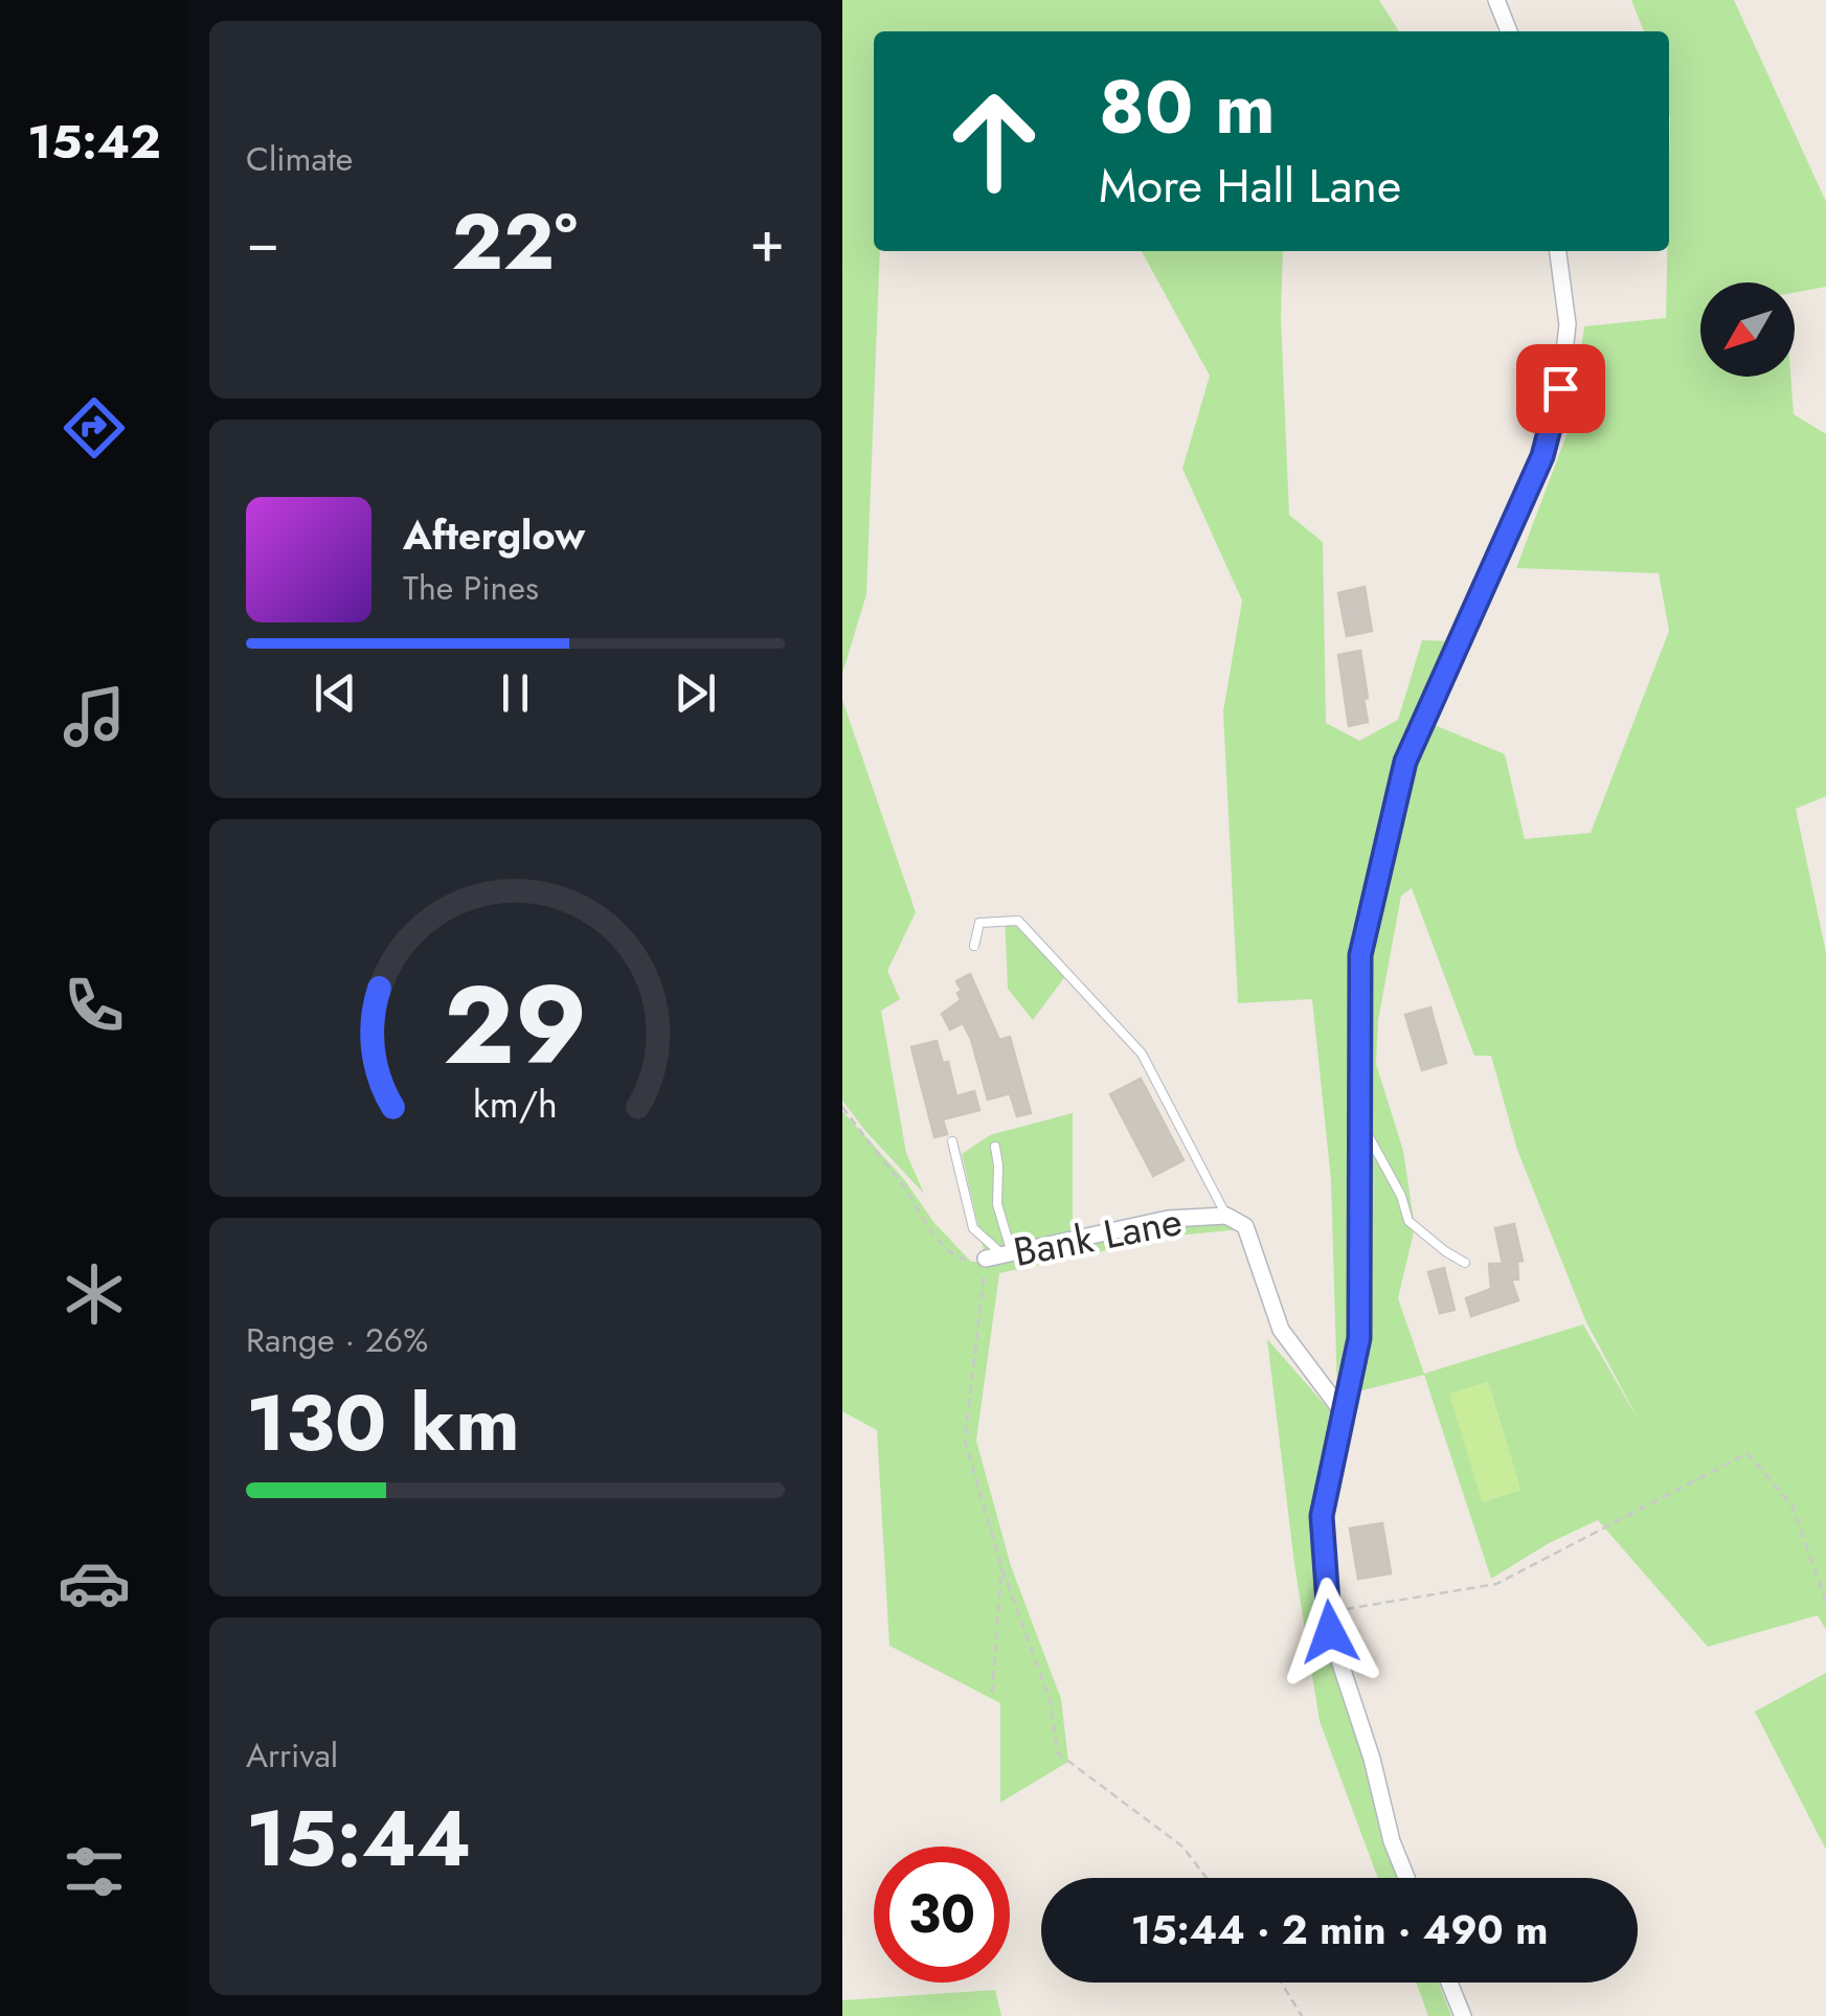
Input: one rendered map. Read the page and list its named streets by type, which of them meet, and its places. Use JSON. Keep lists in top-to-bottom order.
{
  "streets": {
    "street": ["Bank Lane"]
  },
  "north": "bottom left",
  "page": {
    "tabs": "15:42",
    "tile": [
      "Climate",
      ["Range · 26%", "130 km"],
      ["Arrival", "15:44"]
    ],
    "turn": ["80 m", "More Hall Lane"],
    "heat": ["−", "22°", "+"],
    "song": ["Afterglow", "The Pines"],
    "limit": "30",
    "trip": "15:44 · 2 min · 490 m",
    "gauge": ["29", "km/h"]
  }
}
